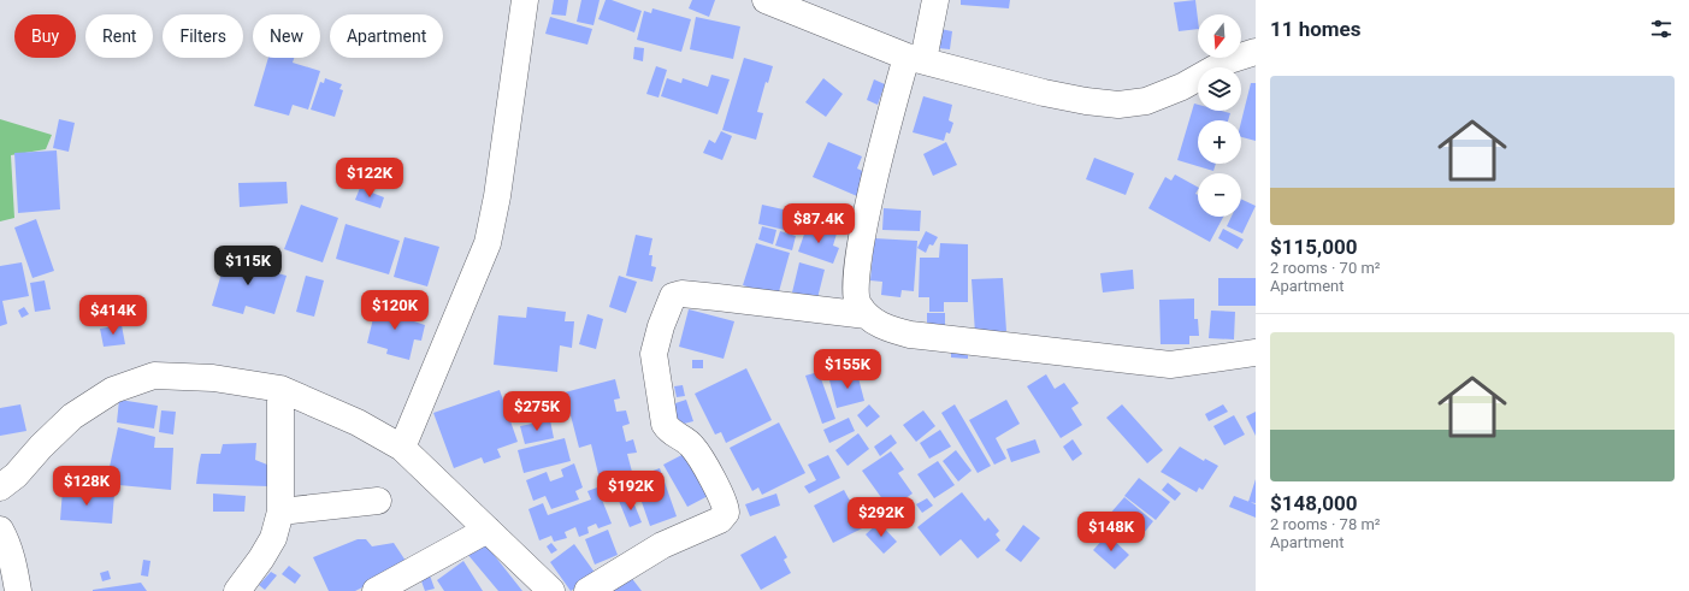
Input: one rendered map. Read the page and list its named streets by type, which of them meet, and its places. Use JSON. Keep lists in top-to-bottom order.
{
  "north": "bottom",
  "page": {
    "heading": "11 homes",
    "map_buttons": ["+", "−"],
    "chip": [
      "Buy",
      "Rent",
      "Filters",
      "New",
      "Apartment"
    ],
    "list": [
      {
        "name": "$115,000",
        "note": "2 rooms · 70 m² · Apartment"
      },
      {
        "name": "$148,000",
        "note": "2 rooms · 78 m² · Apartment"
      }
    ],
    "price": [
      "$122K",
      "$87.4K",
      "$115K",
      "$120K",
      "$414K",
      "$155K",
      "$275K",
      "$128K",
      "$192K",
      "$292K",
      "$148K"
    ]
  }
}
